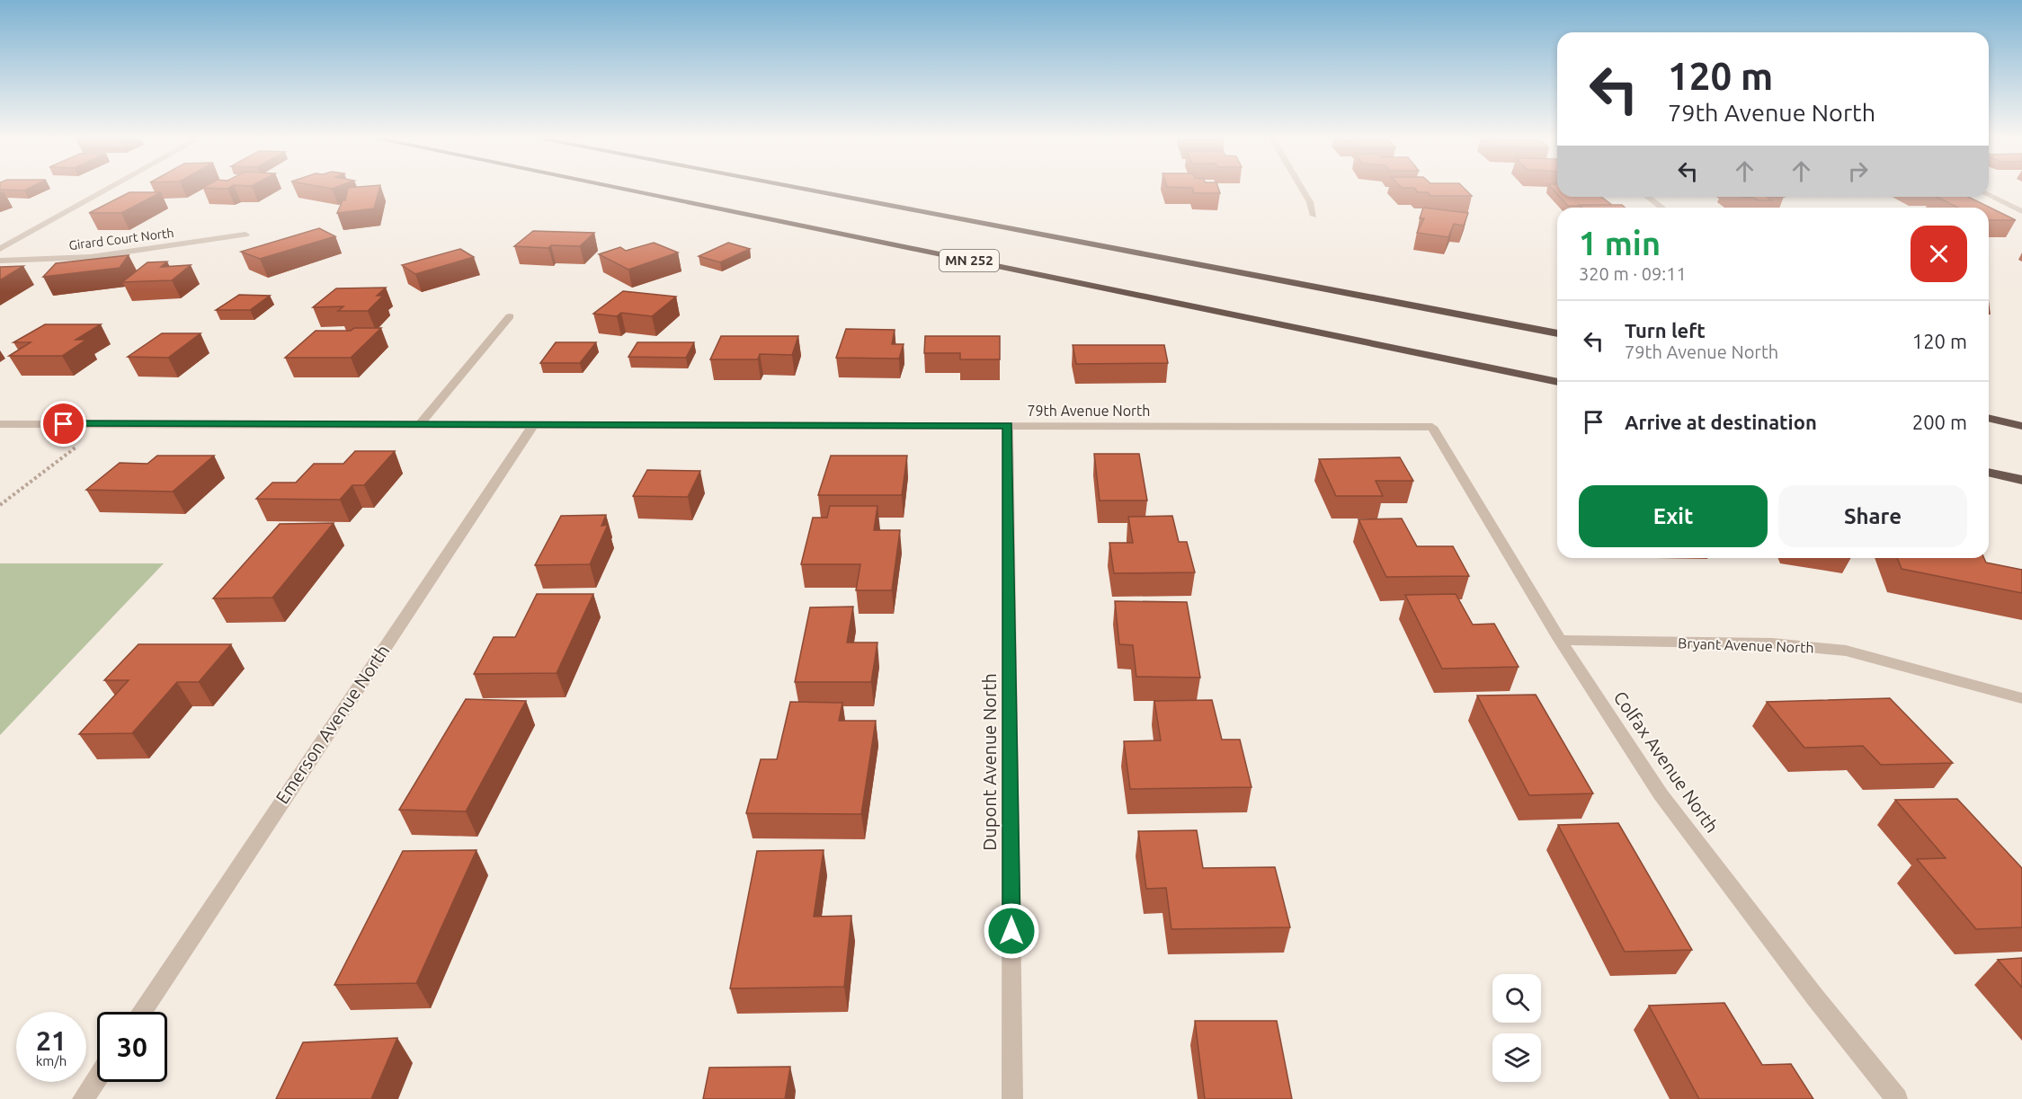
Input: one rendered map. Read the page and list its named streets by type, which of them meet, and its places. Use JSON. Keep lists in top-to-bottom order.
{
  "streets": {
    "highway": ["MN 252"],
    "street": [
      "Girard Court North",
      "79th Avenue North",
      "Bryant Avenue North",
      "Emerson Avenue North",
      "Dupont Avenue North",
      "Colfax Avenue North"
    ]
  },
  "crossings": [
    ["79th Avenue North", "Emerson Avenue North"],
    ["79th Avenue North", "Dupont Avenue North"],
    ["79th Avenue North", "Colfax Avenue North"],
    ["Bryant Avenue North", "Colfax Avenue North"]
  ],
  "page": {
    "turn": ["120 m", "79th Avenue North"],
    "heading": ["1 min", "320 m · 09:11"],
    "list": [
      {
        "name": "Turn left",
        "note": "79th Avenue North",
        "value": "120 m"
      },
      {
        "name": "Arrive at destination",
        "value": "200 m"
      }
    ],
    "buttons": ["Exit", "Share"],
    "speed": "21 km/h",
    "limit": "30"
  }
}
